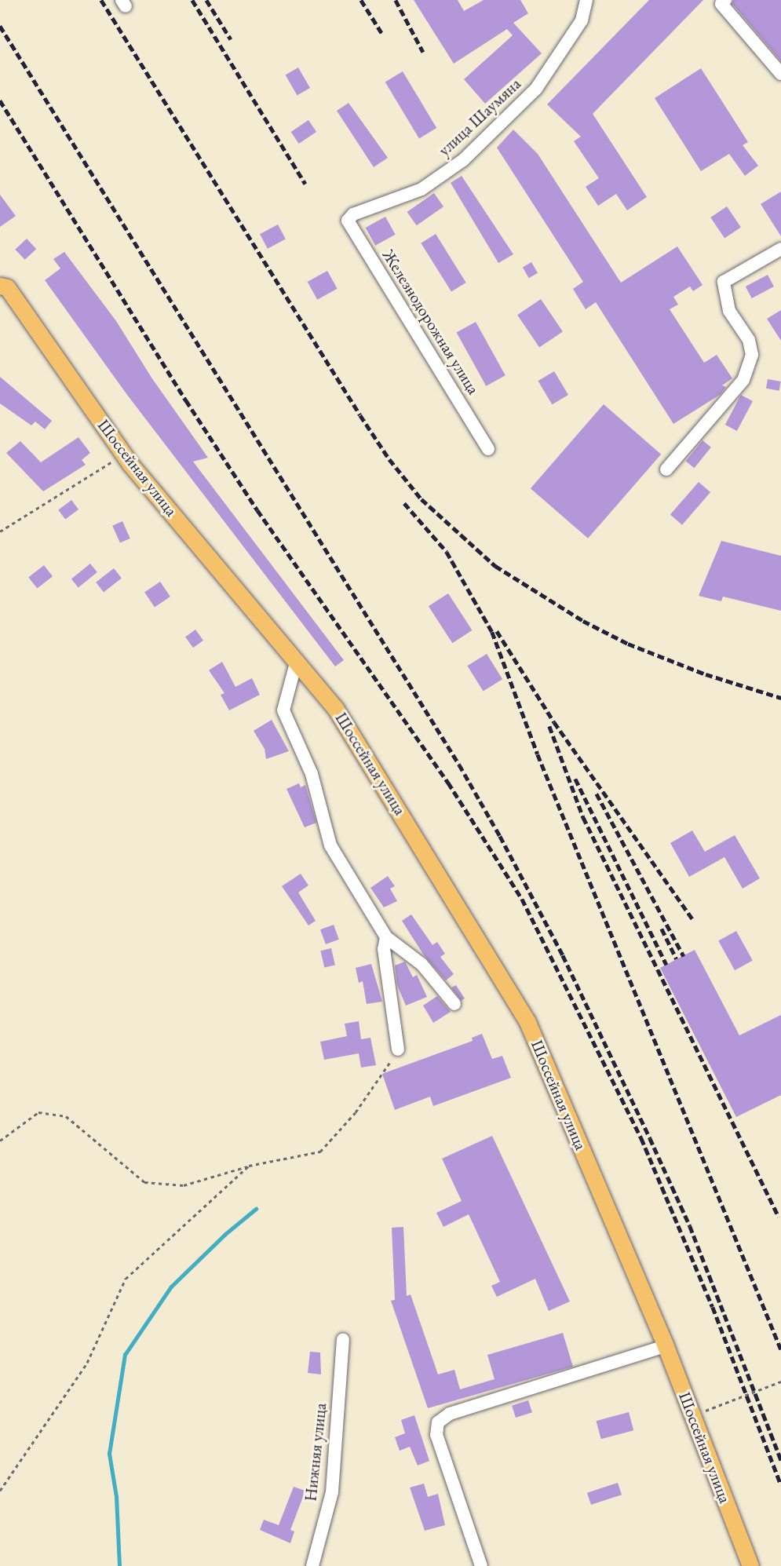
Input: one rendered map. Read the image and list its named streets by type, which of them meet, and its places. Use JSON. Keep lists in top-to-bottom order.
{
  "streets": {
    "main road": ["Шоссейная улица"],
    "street": ["улица Шаумяна", "Железнодорожная улица", "Нижняя улица"]
  },
  "crossings": [
    ["улица Шаумяна", "Железнодорожная улица"]
  ]
}
